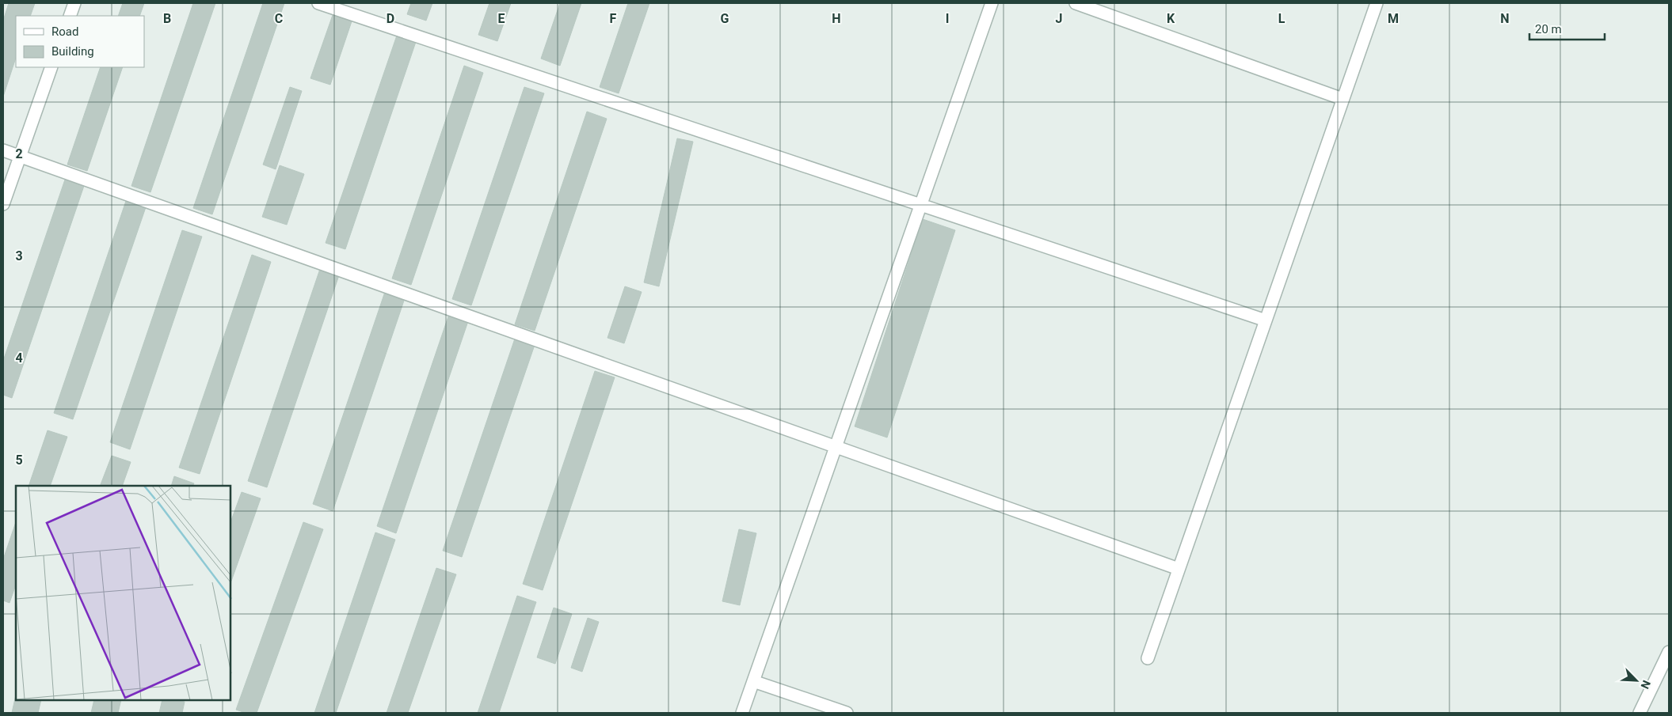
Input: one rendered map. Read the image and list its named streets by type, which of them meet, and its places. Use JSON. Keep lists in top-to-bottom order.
{
  "legend": ["Road", "Building"],
  "scale_bar": "20 m",
  "north": "bottom right",
  "grid": {
    "columns": [
      "B",
      "C",
      "D",
      "E",
      "F",
      "G",
      "H",
      "I",
      "J",
      "K",
      "L",
      "M",
      "N"
    ],
    "rows": [
      "2",
      "3",
      "4",
      "5"
    ]
  }
}
